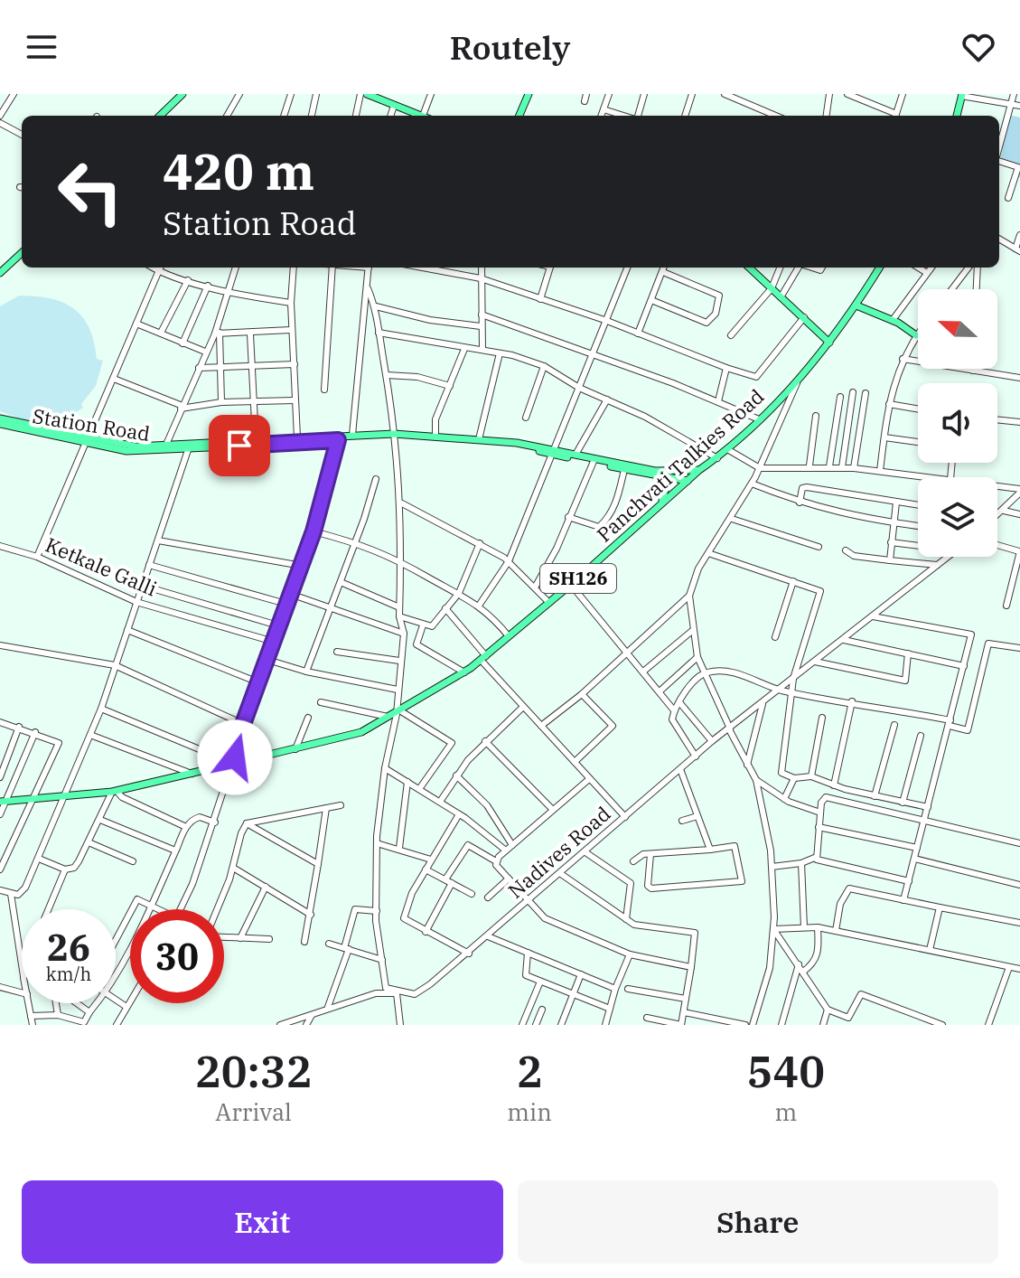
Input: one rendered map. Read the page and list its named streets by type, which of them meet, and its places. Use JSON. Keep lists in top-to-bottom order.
{
  "streets": {
    "main road": ["Station Road", "Panchvati Talkies Road", "SH126"],
    "street": ["Ketkale Galli", "Nadives Road"]
  },
  "crossings": [
    ["Panchvati Talkies Road", "SH126"]
  ],
  "north": "left",
  "page": {
    "header": "Routely",
    "turn": ["420 m", "Station Road"],
    "speed": "26 km/h",
    "limit": "30",
    "eta": [
      "20:32",
      "Arrival",
      "2",
      "min",
      "540",
      "m"
    ],
    "buttons": ["Exit", "Share"]
  }
}
